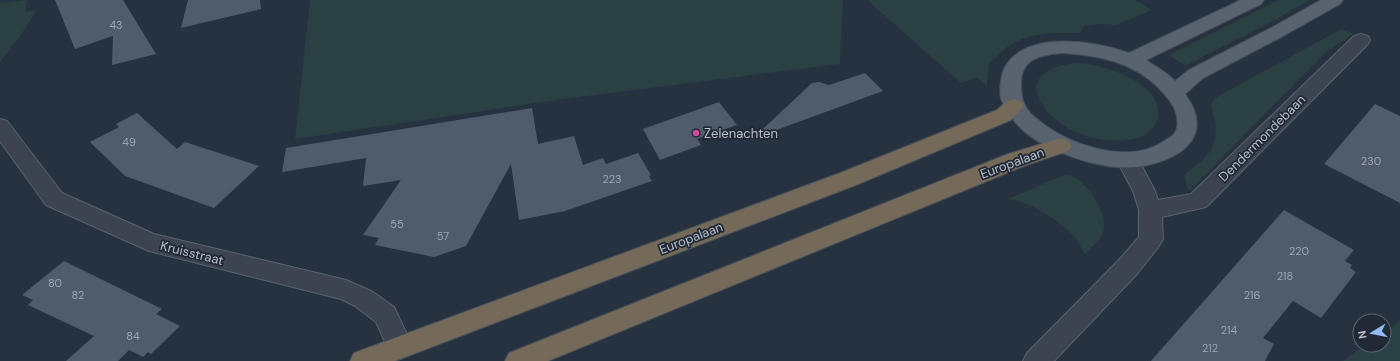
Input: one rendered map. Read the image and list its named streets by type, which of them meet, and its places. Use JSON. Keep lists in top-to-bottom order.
{
  "streets": {
    "highway": ["Europalaan"],
    "street": ["Dendermondebaan", "Kruisstraat"]
  },
  "crossings": [
    ["Europalaan", "Kruisstraat"]
  ],
  "places": ["Zelenachten"],
  "house_numbers": [
    "43",
    "49",
    "230",
    "223",
    "55",
    "57",
    "220",
    "218",
    "80",
    "82",
    "216",
    "214",
    "84",
    "212"
  ],
  "north": "left"
}
